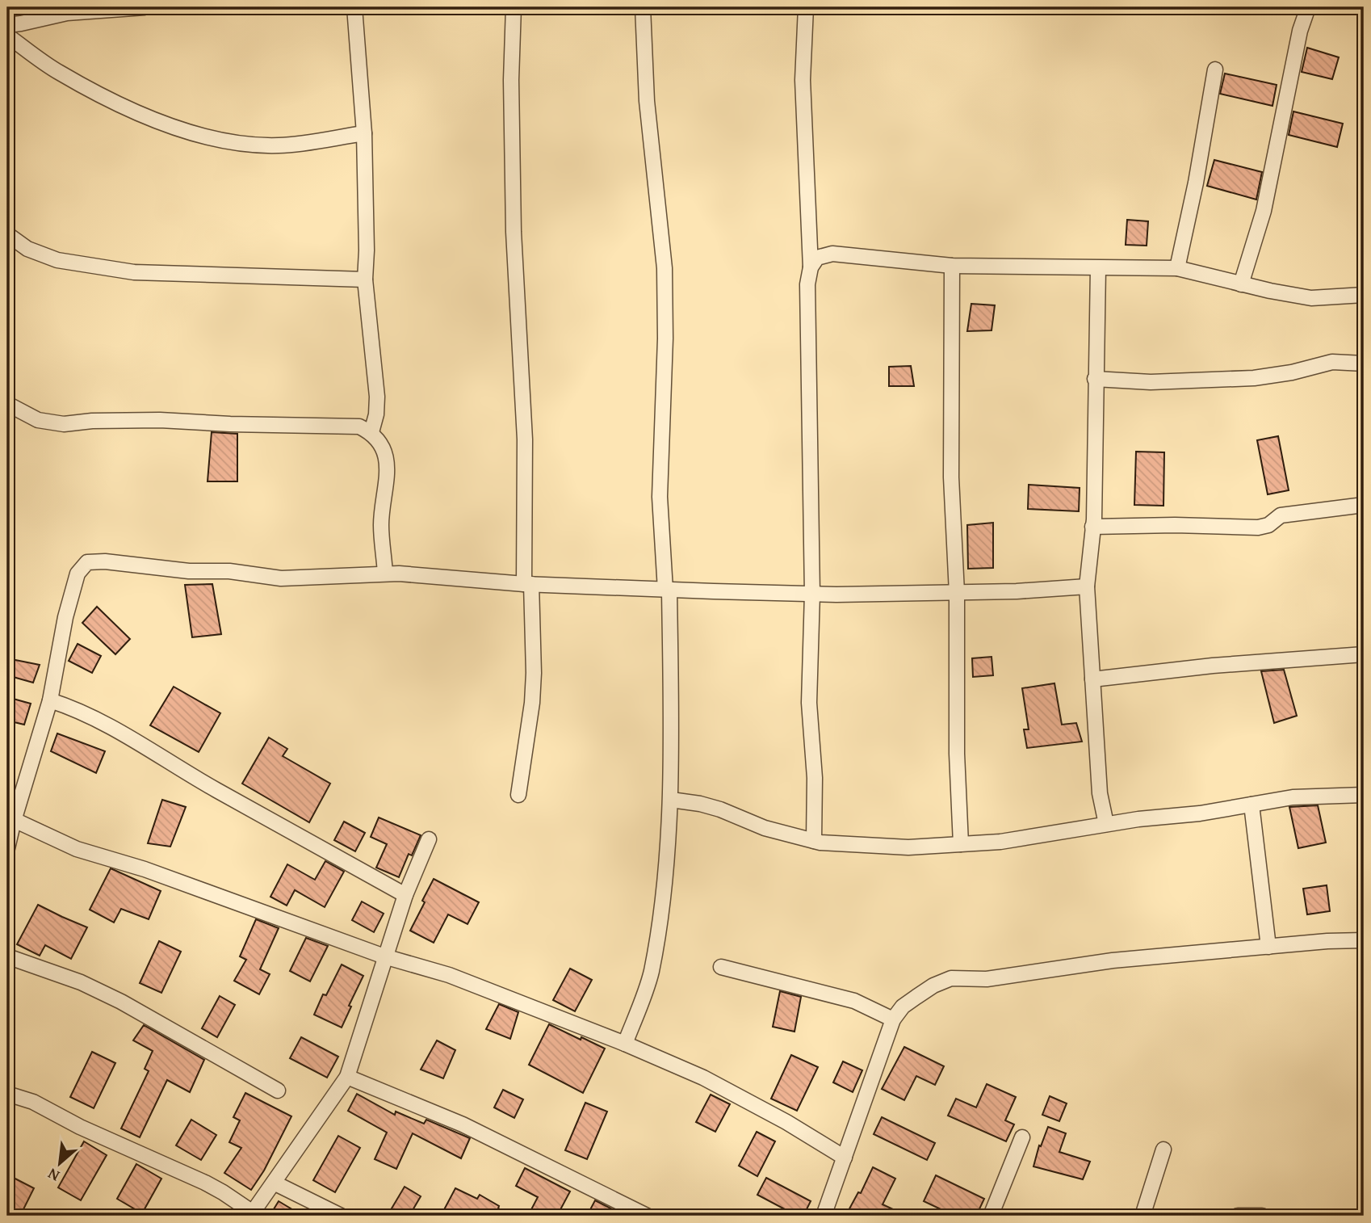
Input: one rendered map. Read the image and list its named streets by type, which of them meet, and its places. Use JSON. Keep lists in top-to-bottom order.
{
  "north": "bottom left"
}
